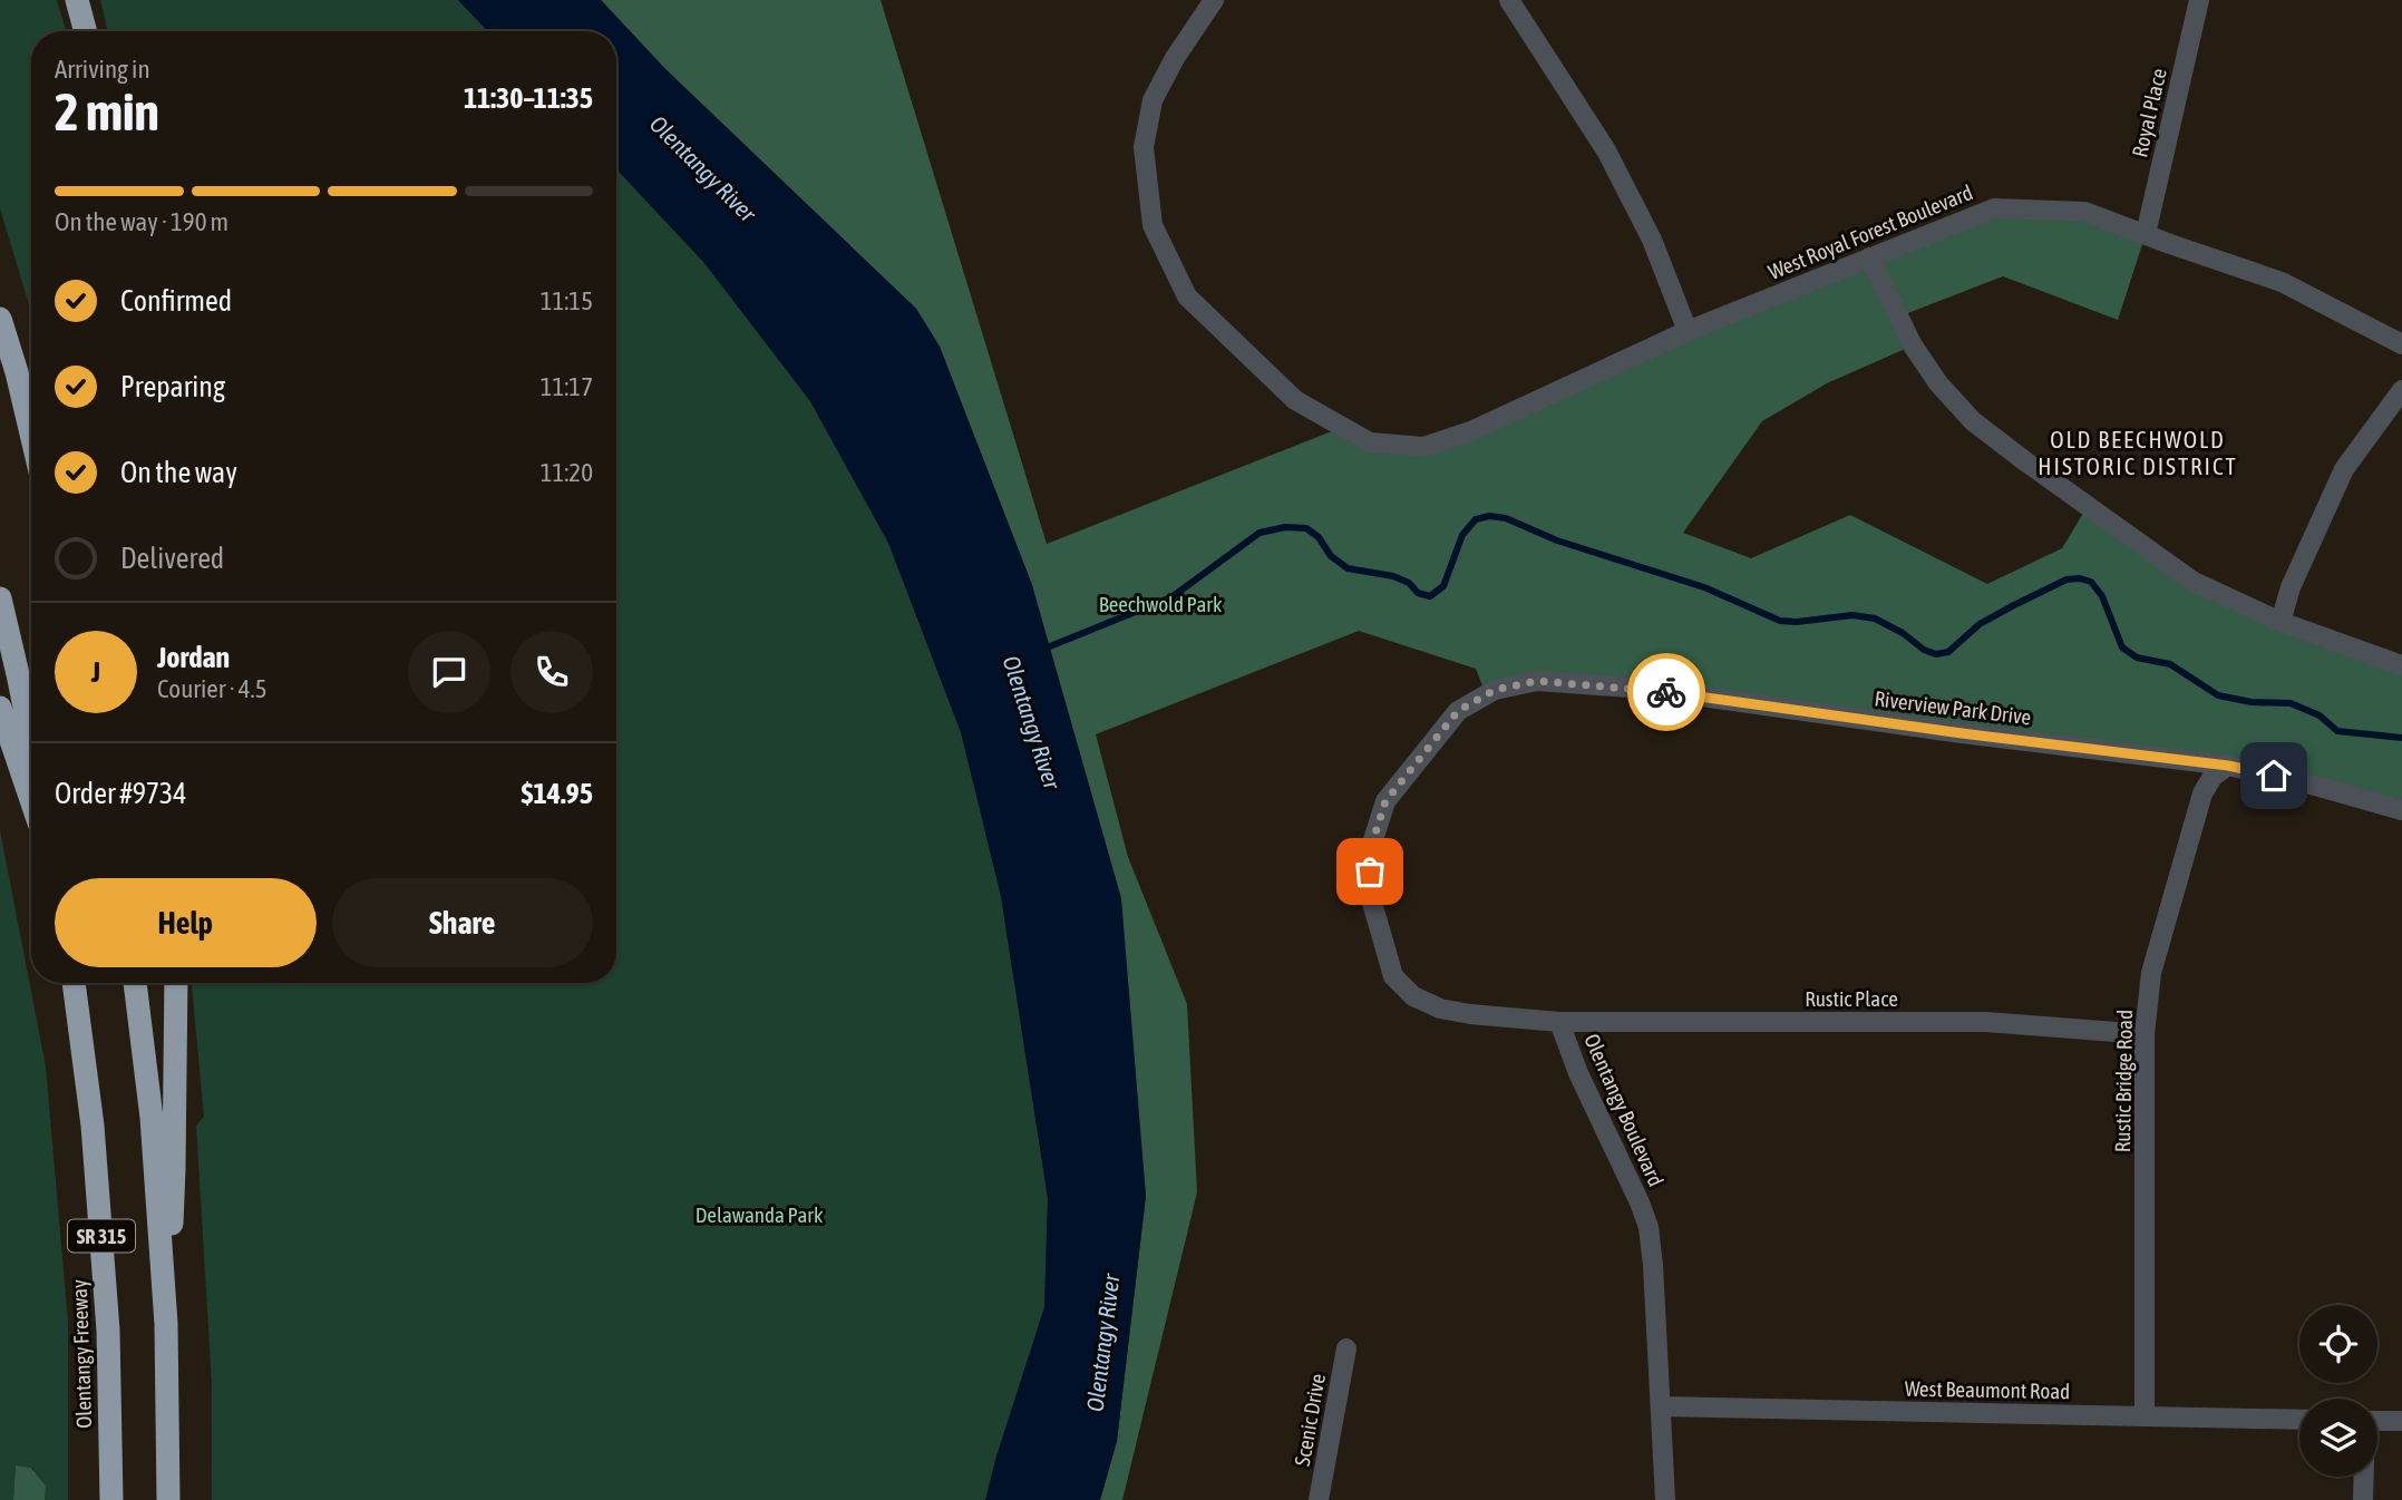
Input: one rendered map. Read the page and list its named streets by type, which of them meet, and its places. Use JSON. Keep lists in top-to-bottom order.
{
  "streets": {
    "highway": ["SR 315", "Olentangy Freeway"],
    "street": [
      "Royal Place",
      "West Royal Forest Boulevard",
      "Riverview Park Drive",
      "Rustic Place",
      "Rustic Bridge Road",
      "Olentangy Boulevard",
      "West Beaumont Road",
      "Scenic Drive"
    ]
  },
  "crossings": [
    ["Royal Place", "West Royal Forest Boulevard"],
    ["Riverview Park Drive", "Rustic Bridge Road"],
    ["Riverview Park Drive", "Olentangy Boulevard"],
    ["Rustic Place", "Rustic Bridge Road"],
    ["Rustic Place", "Olentangy Boulevard"],
    ["Rustic Bridge Road", "West Beaumont Road"],
    ["Olentangy Boulevard", "West Beaumont Road"]
  ],
  "districts": ["OLD BEECHWOLD HISTORIC DISTRICT"],
  "water": ["Olentangy River"],
  "parks": ["Beechwold Park", "Delawanda Park"],
  "page": {
    "heading": ["2 min", "Arriving in", "11:30–11:35"],
    "panel": [
      "Jordan",
      "Courier · 4.5",
      "Order #9734",
      "$14.95"
    ],
    "bar": "On the way · 190 m",
    "list": [
      ["Confirmed", "11:15"],
      ["Preparing", "11:17"],
      ["On the way", "11:20"],
      "Delivered"
    ],
    "round": "J",
    "buttons": ["Help", "Share"]
  }
}
